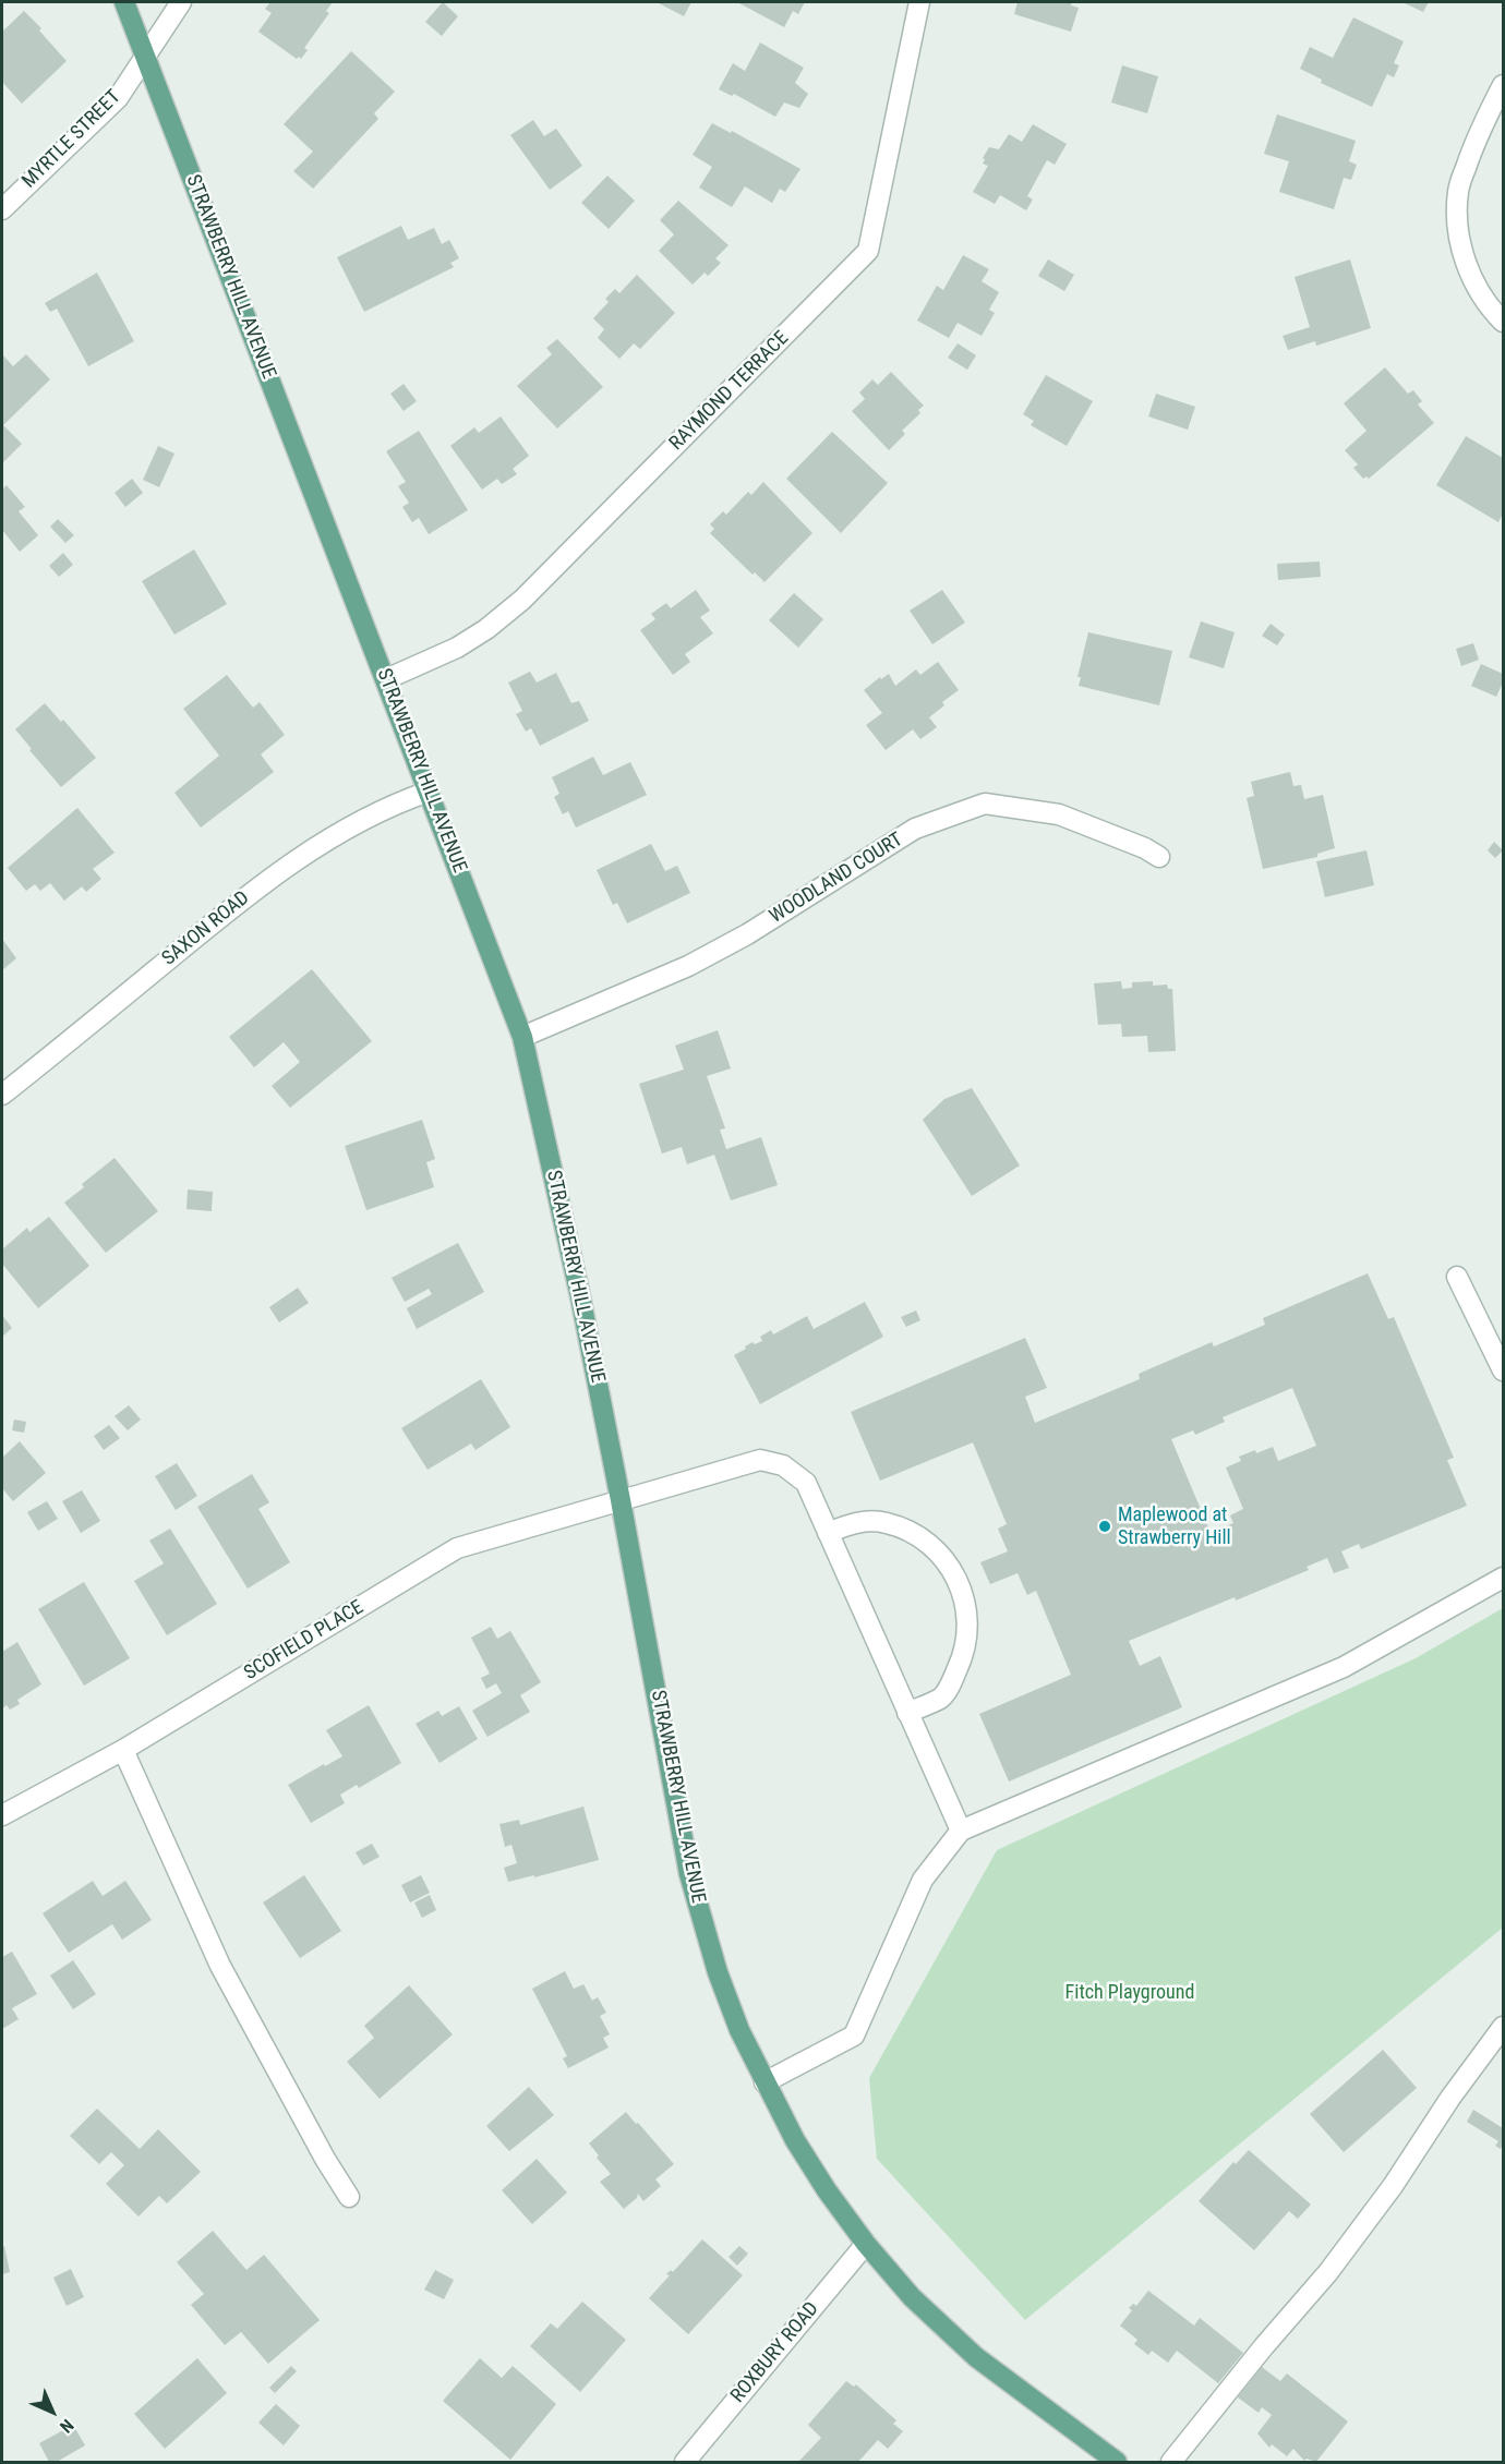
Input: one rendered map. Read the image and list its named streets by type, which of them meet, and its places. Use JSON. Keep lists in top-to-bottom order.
{
  "streets": {
    "main road": ["STRAWBERRY HILL AVENUE"],
    "street": [
      "MYRTLE STREET",
      "RAYMOND TERRACE",
      "WOODLAND COURT",
      "SAXON ROAD",
      "SCOFIELD PLACE",
      "ROXBURY ROAD"
    ]
  },
  "crossings": [
    ["MYRTLE STREET", "STRAWBERRY HILL AVENUE"],
    ["STRAWBERRY HILL AVENUE", "RAYMOND TERRACE"],
    ["STRAWBERRY HILL AVENUE", "WOODLAND COURT"],
    ["STRAWBERRY HILL AVENUE", "SAXON ROAD"],
    ["STRAWBERRY HILL AVENUE", "SCOFIELD PLACE"],
    ["STRAWBERRY HILL AVENUE", "ROXBURY ROAD"]
  ],
  "parks": ["Fitch Playground"],
  "places": ["Maplewood at Strawberry Hill"],
  "north": "bottom right"
}
